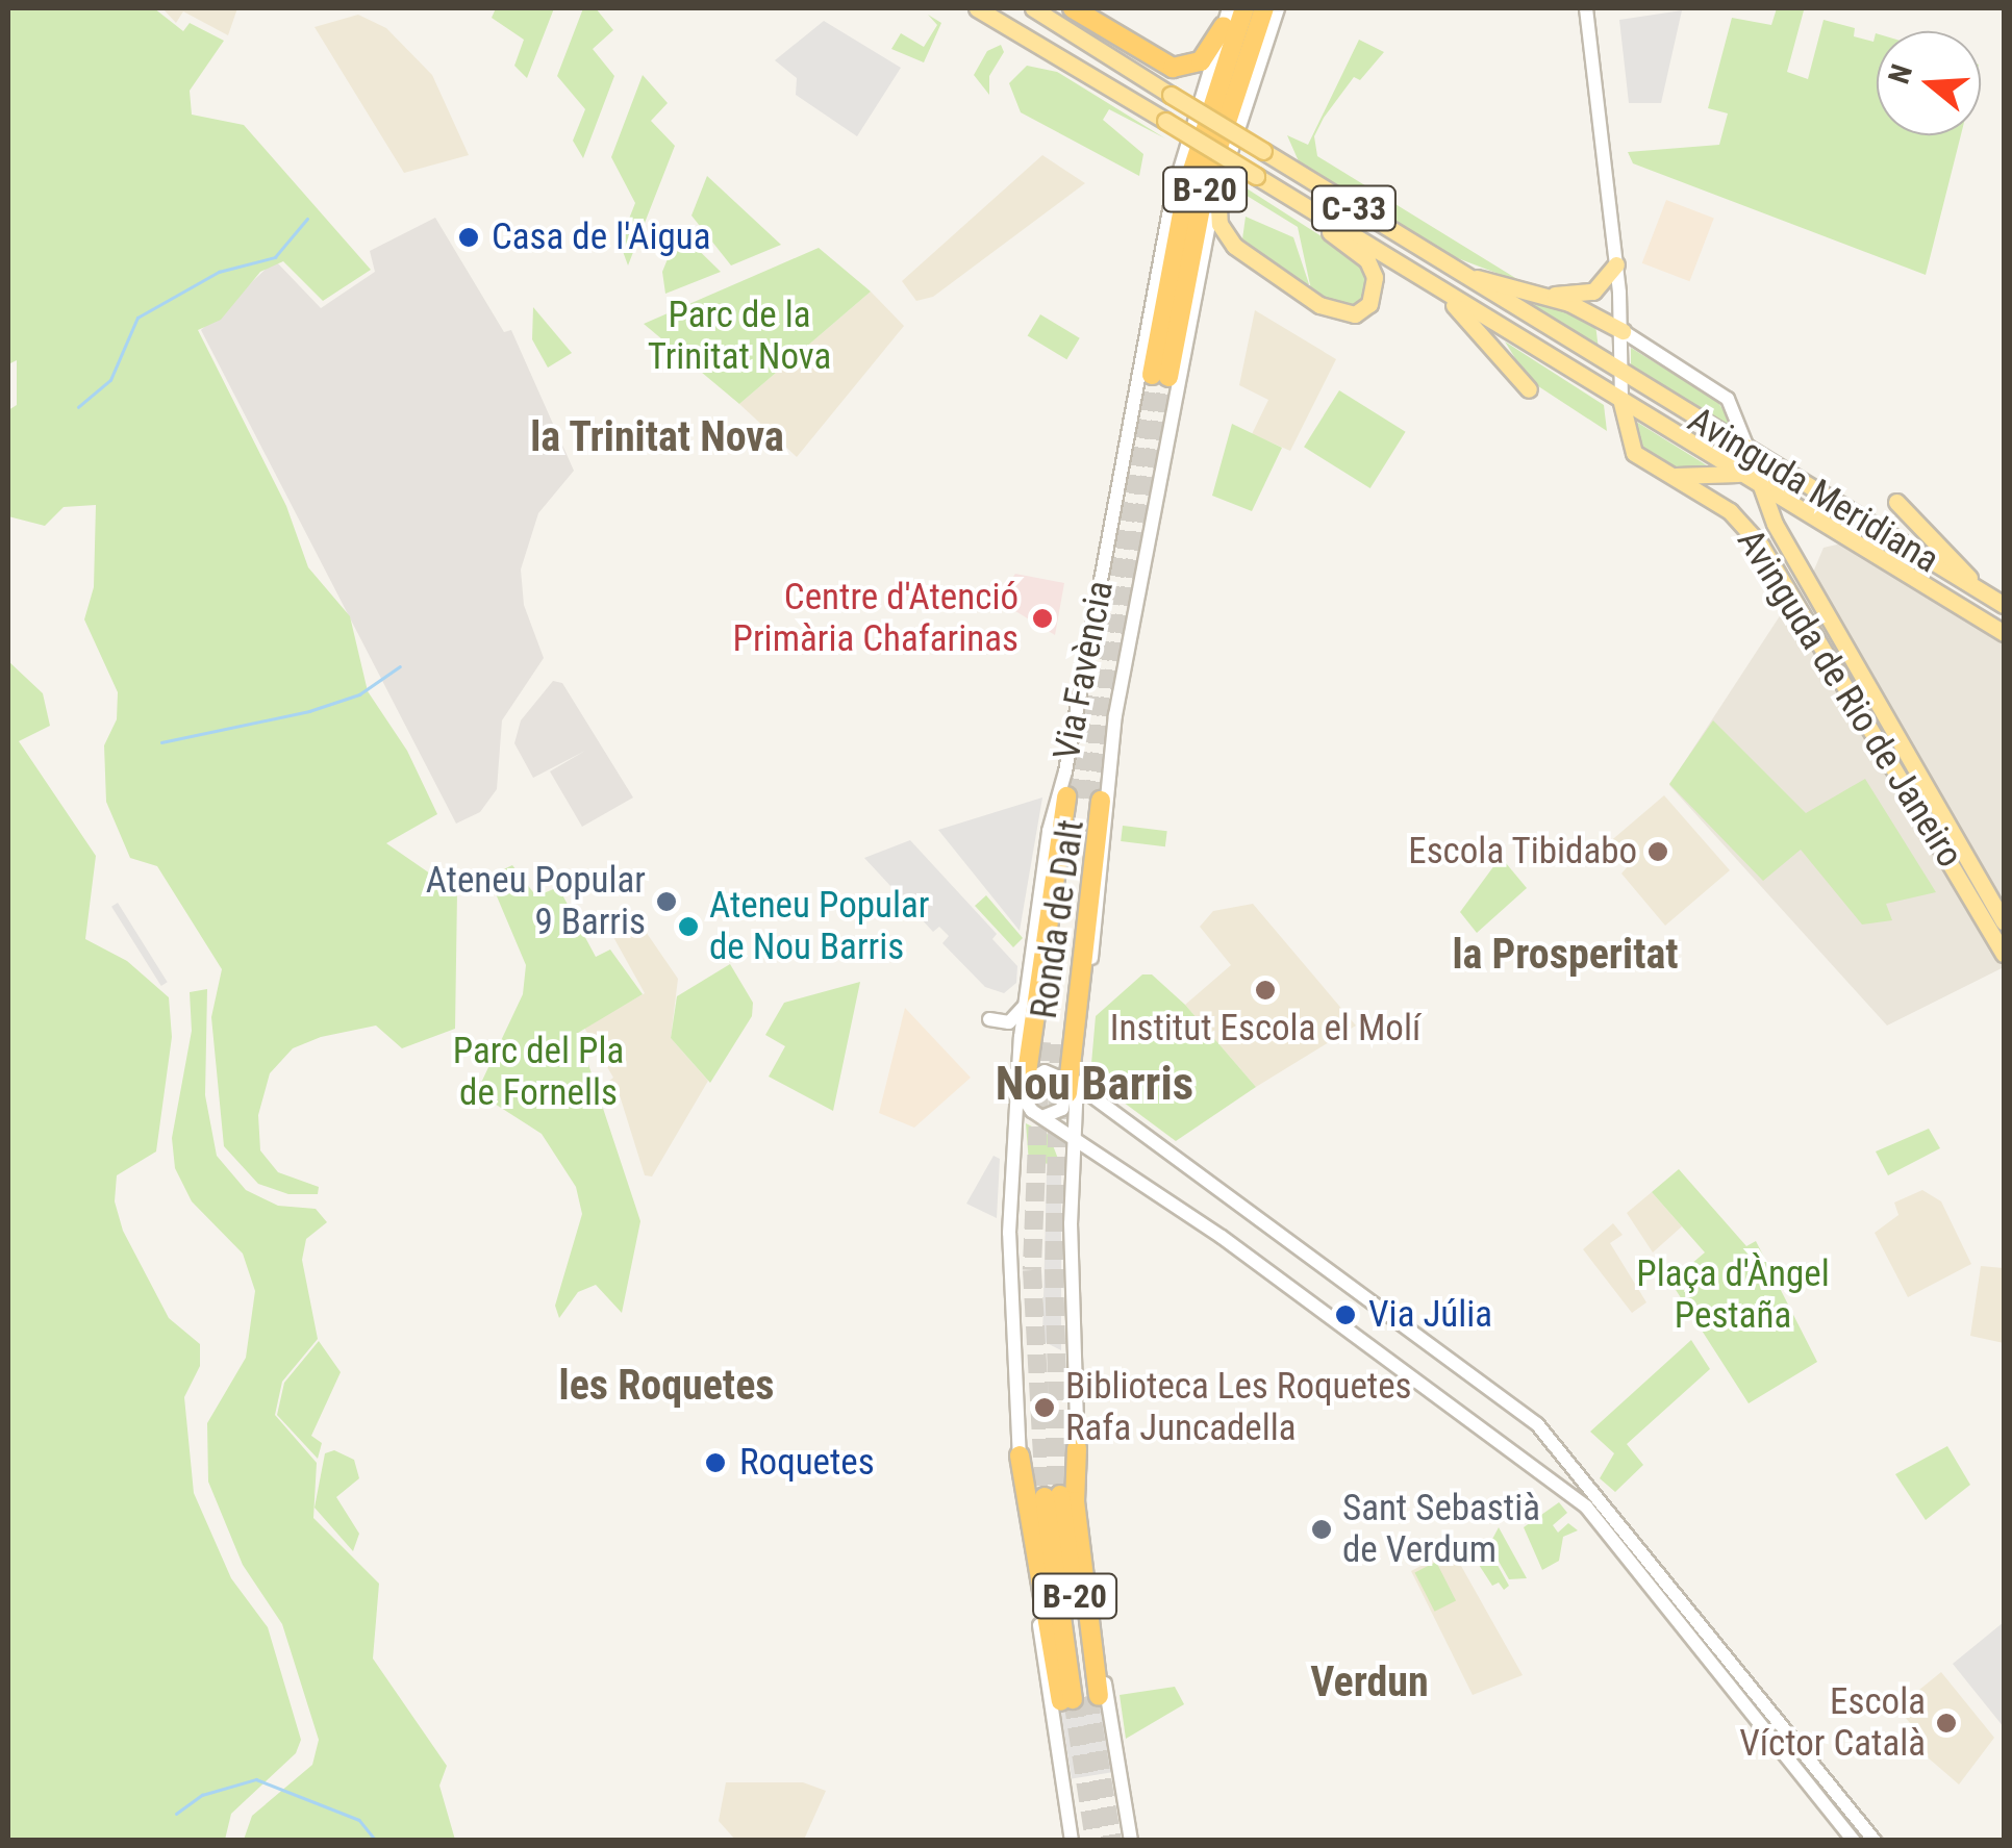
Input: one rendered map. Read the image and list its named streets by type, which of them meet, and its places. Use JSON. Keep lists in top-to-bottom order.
{
  "streets": {
    "highway": ["B-20", "Ronda de Dalt"],
    "main road": ["C-33", "Avinguda Meridiana", "Avinguda de Rio de Janeiro"],
    "street": ["Via Favència"]
  },
  "crossings": [
    ["Avinguda Meridiana", "Avinguda de Rio de Janeiro"]
  ],
  "districts": [
    "la Trinitat Nova",
    "la Prosperitat",
    "Nou Barris",
    "les Roquetes",
    "Verdun"
  ],
  "parks": ["Parc de la Trinitat Nova", "Parc del Pla de Fornells", "Plaça d'Àngel Pestaña"],
  "places": [
    "Casa de l'Aigua",
    "Centre d'Atenció Primària Chafarinas",
    "Escola Tibidabo",
    "Ateneu Popular 9 Barris",
    "Ateneu Popular de Nou Barris",
    "Institut Escola el Molí",
    "Via Júlia",
    "Biblioteca Les Roquetes Rafa Juncadella",
    "Roquetes",
    "Sant Sebastià de Verdum",
    "Escola Víctor Català"
  ],
  "north": "left"
}
